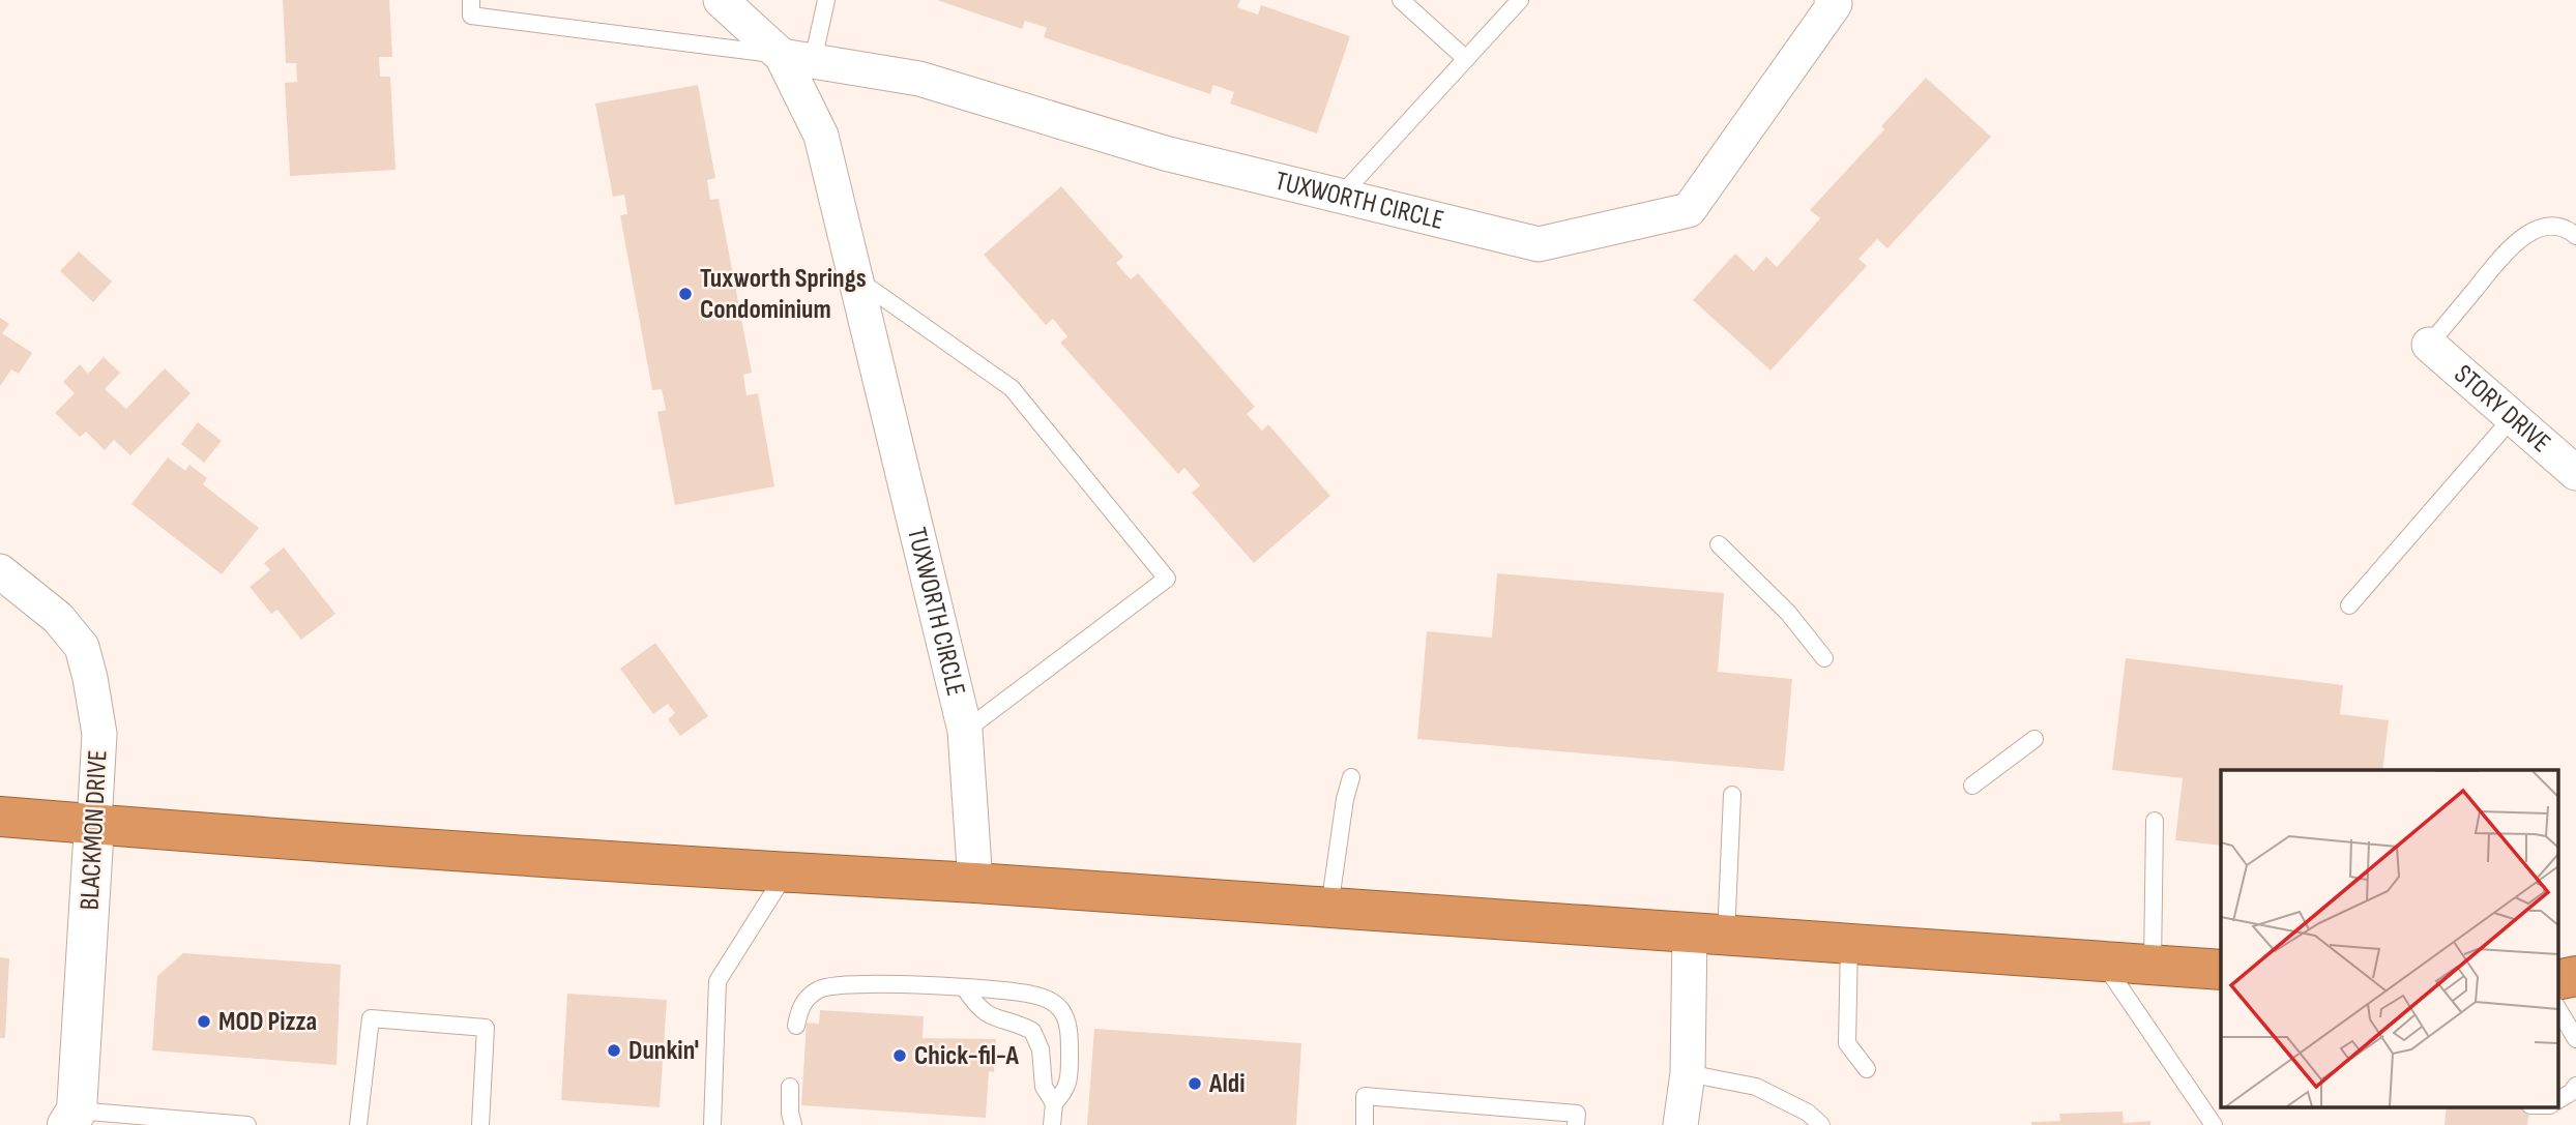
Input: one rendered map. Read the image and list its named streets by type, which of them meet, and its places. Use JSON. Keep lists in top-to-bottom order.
{
  "streets": {
    "street": ["TUXWORTH CIRCLE", "STORY DRIVE", "BLACKMON DRIVE"]
  },
  "places": [
    "Tuxworth Springs Condominium",
    "MOD Pizza",
    "Dunkin'",
    "Chick-fil-A",
    "Aldi"
  ]
}
